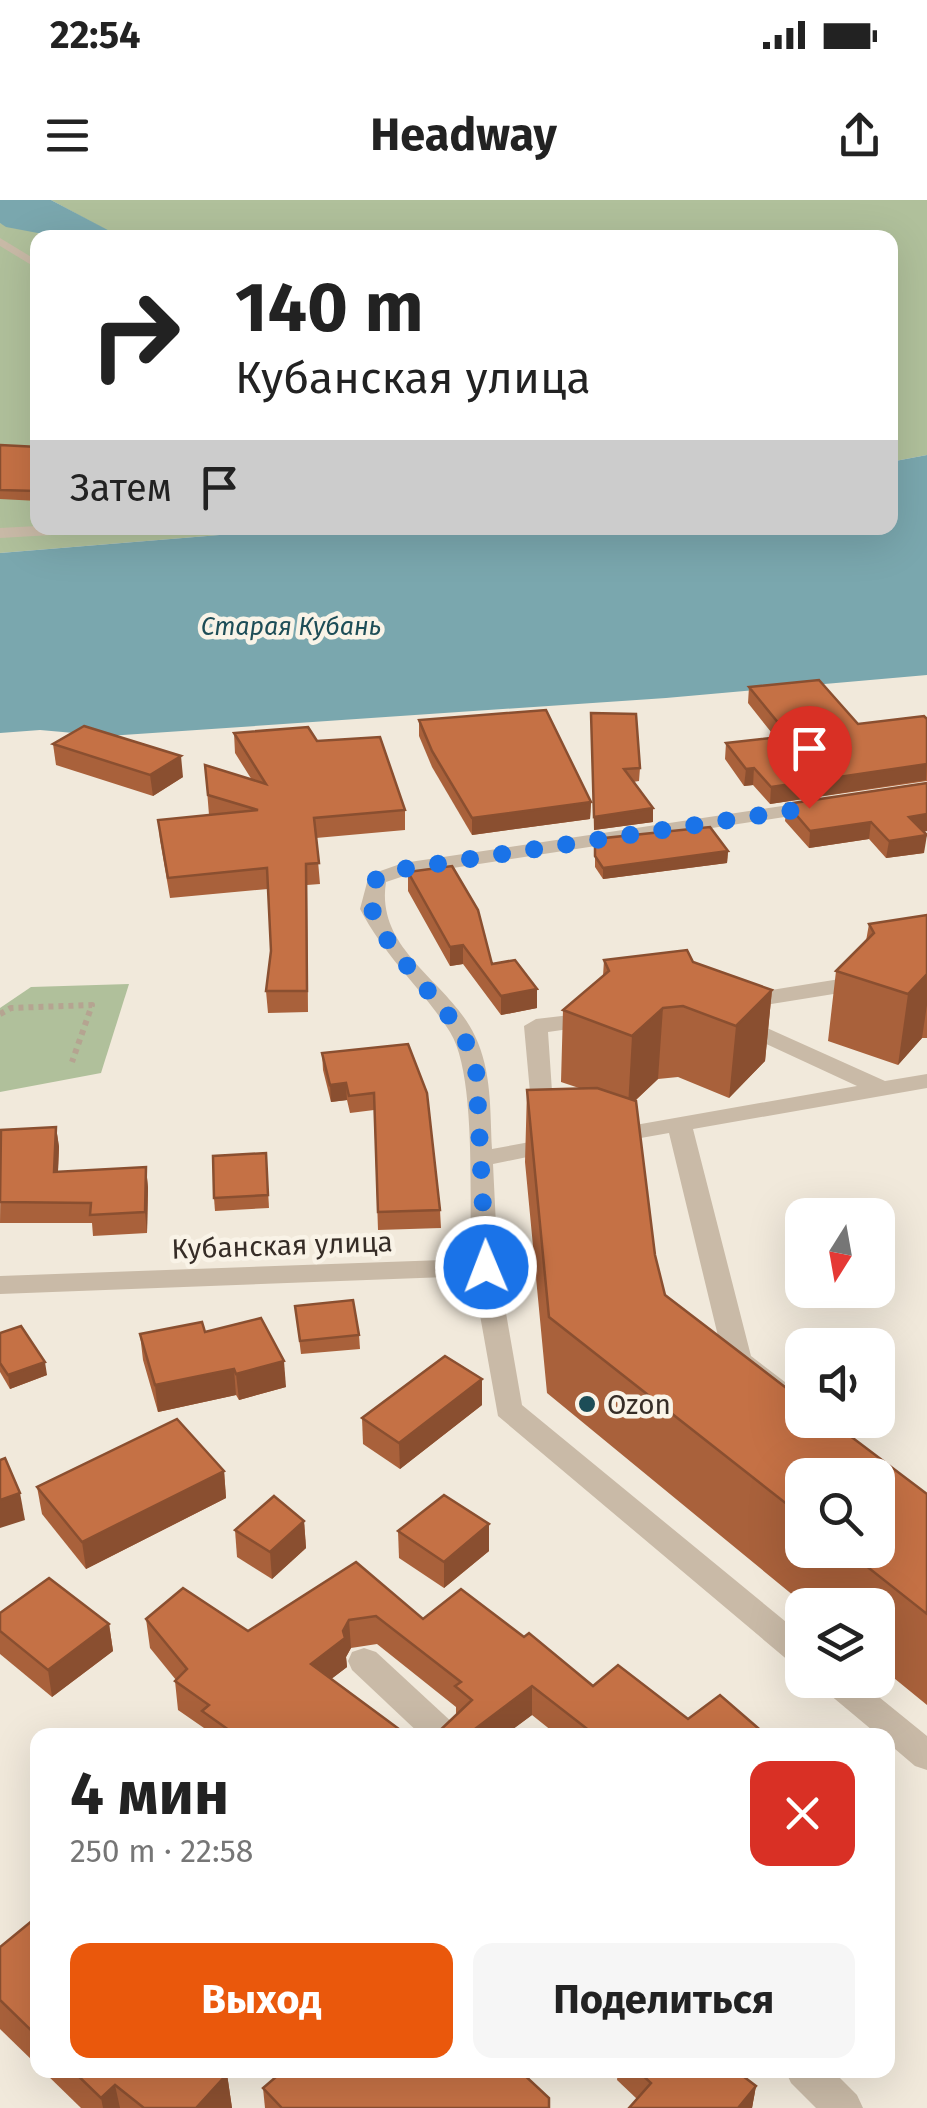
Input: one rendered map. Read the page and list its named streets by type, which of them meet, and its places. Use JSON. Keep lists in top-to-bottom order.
{
  "streets": {
    "street": ["Кубанская улица"]
  },
  "water": ["Старая Кубань"],
  "places": ["Ozon"],
  "north": "bottom",
  "page": {
    "status": "22:54",
    "header": "Headway",
    "turn": ["140 m", "Кубанская улица"],
    "then": "Затем",
    "heading": ["4 мин", "250 m · 22:58"],
    "buttons": ["Выход", "Поделиться"]
  }
}
